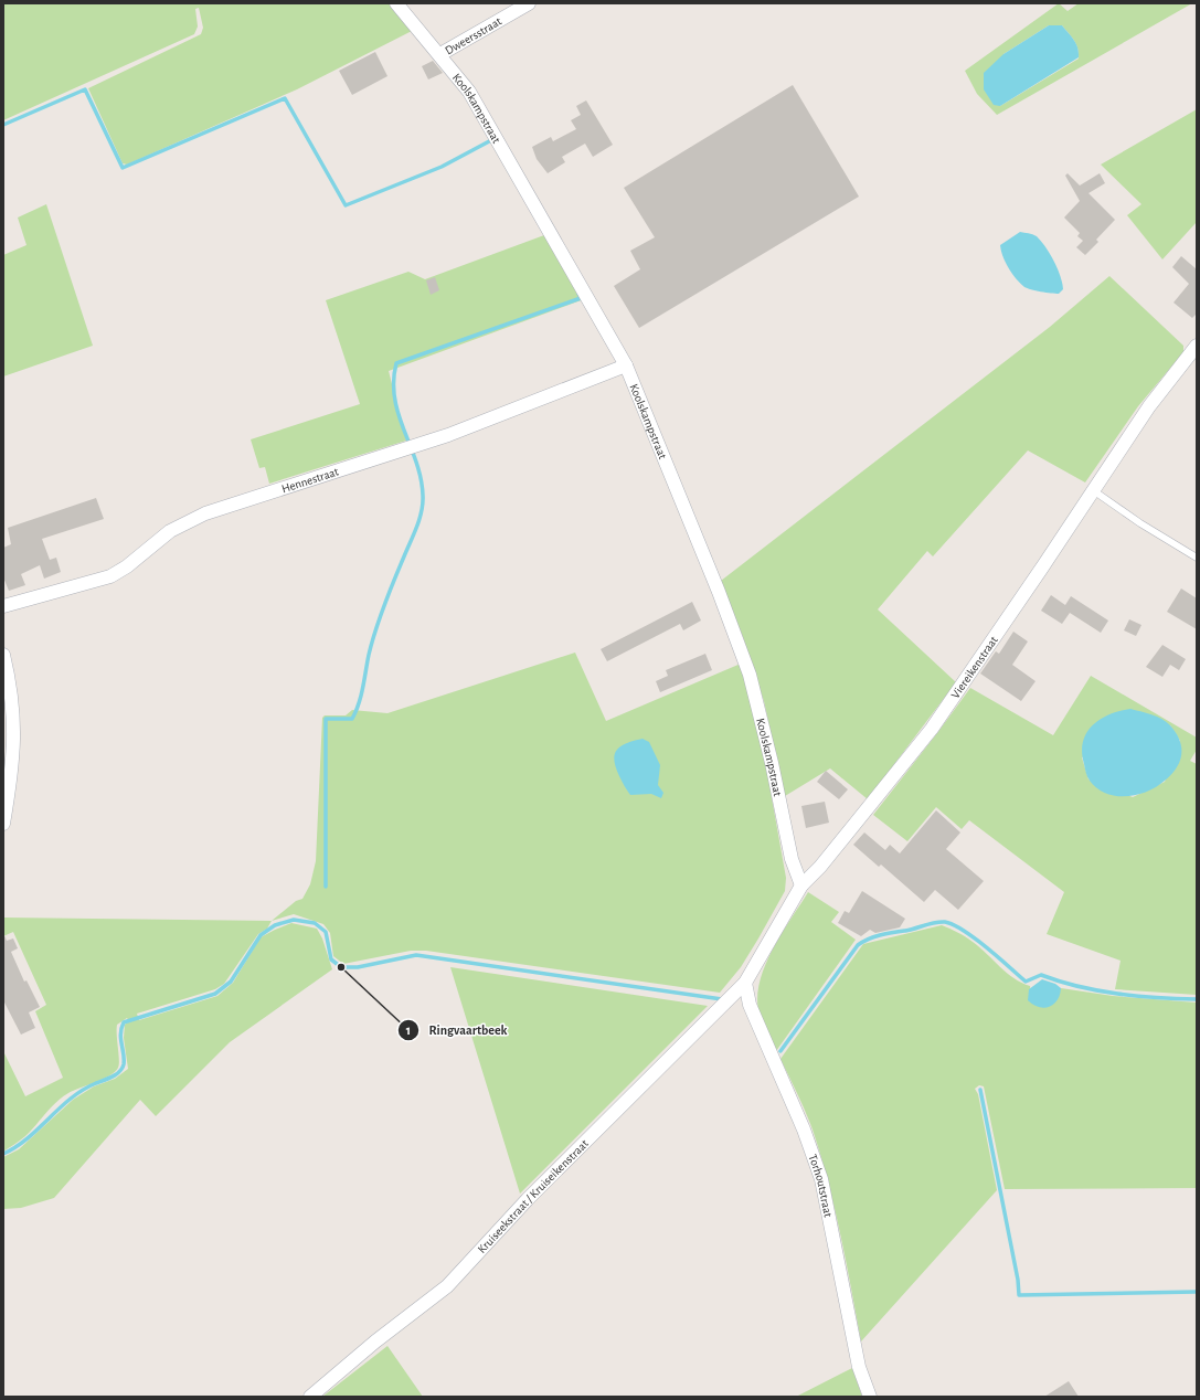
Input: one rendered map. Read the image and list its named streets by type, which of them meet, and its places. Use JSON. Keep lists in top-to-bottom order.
{
  "streets": {
    "street": [
      "Dweersstraat",
      "Koolskampstraat",
      "Hennestraat",
      "Viereikenstraat",
      "Torhoutstraat",
      "Kruiseekstraat / Kruiseikenstraat"
    ]
  },
  "crossings": [
    ["Dweersstraat", "Koolskampstraat"],
    ["Koolskampstraat", "Hennestraat"],
    ["Koolskampstraat", "Viereikenstraat"],
    ["Viereikenstraat", "Torhoutstraat"],
    ["Viereikenstraat", "Kruiseekstraat / Kruiseikenstraat"],
    ["Torhoutstraat", "Kruiseekstraat / Kruiseikenstraat"]
  ],
  "places": ["Ringvaartbeek"]
}
